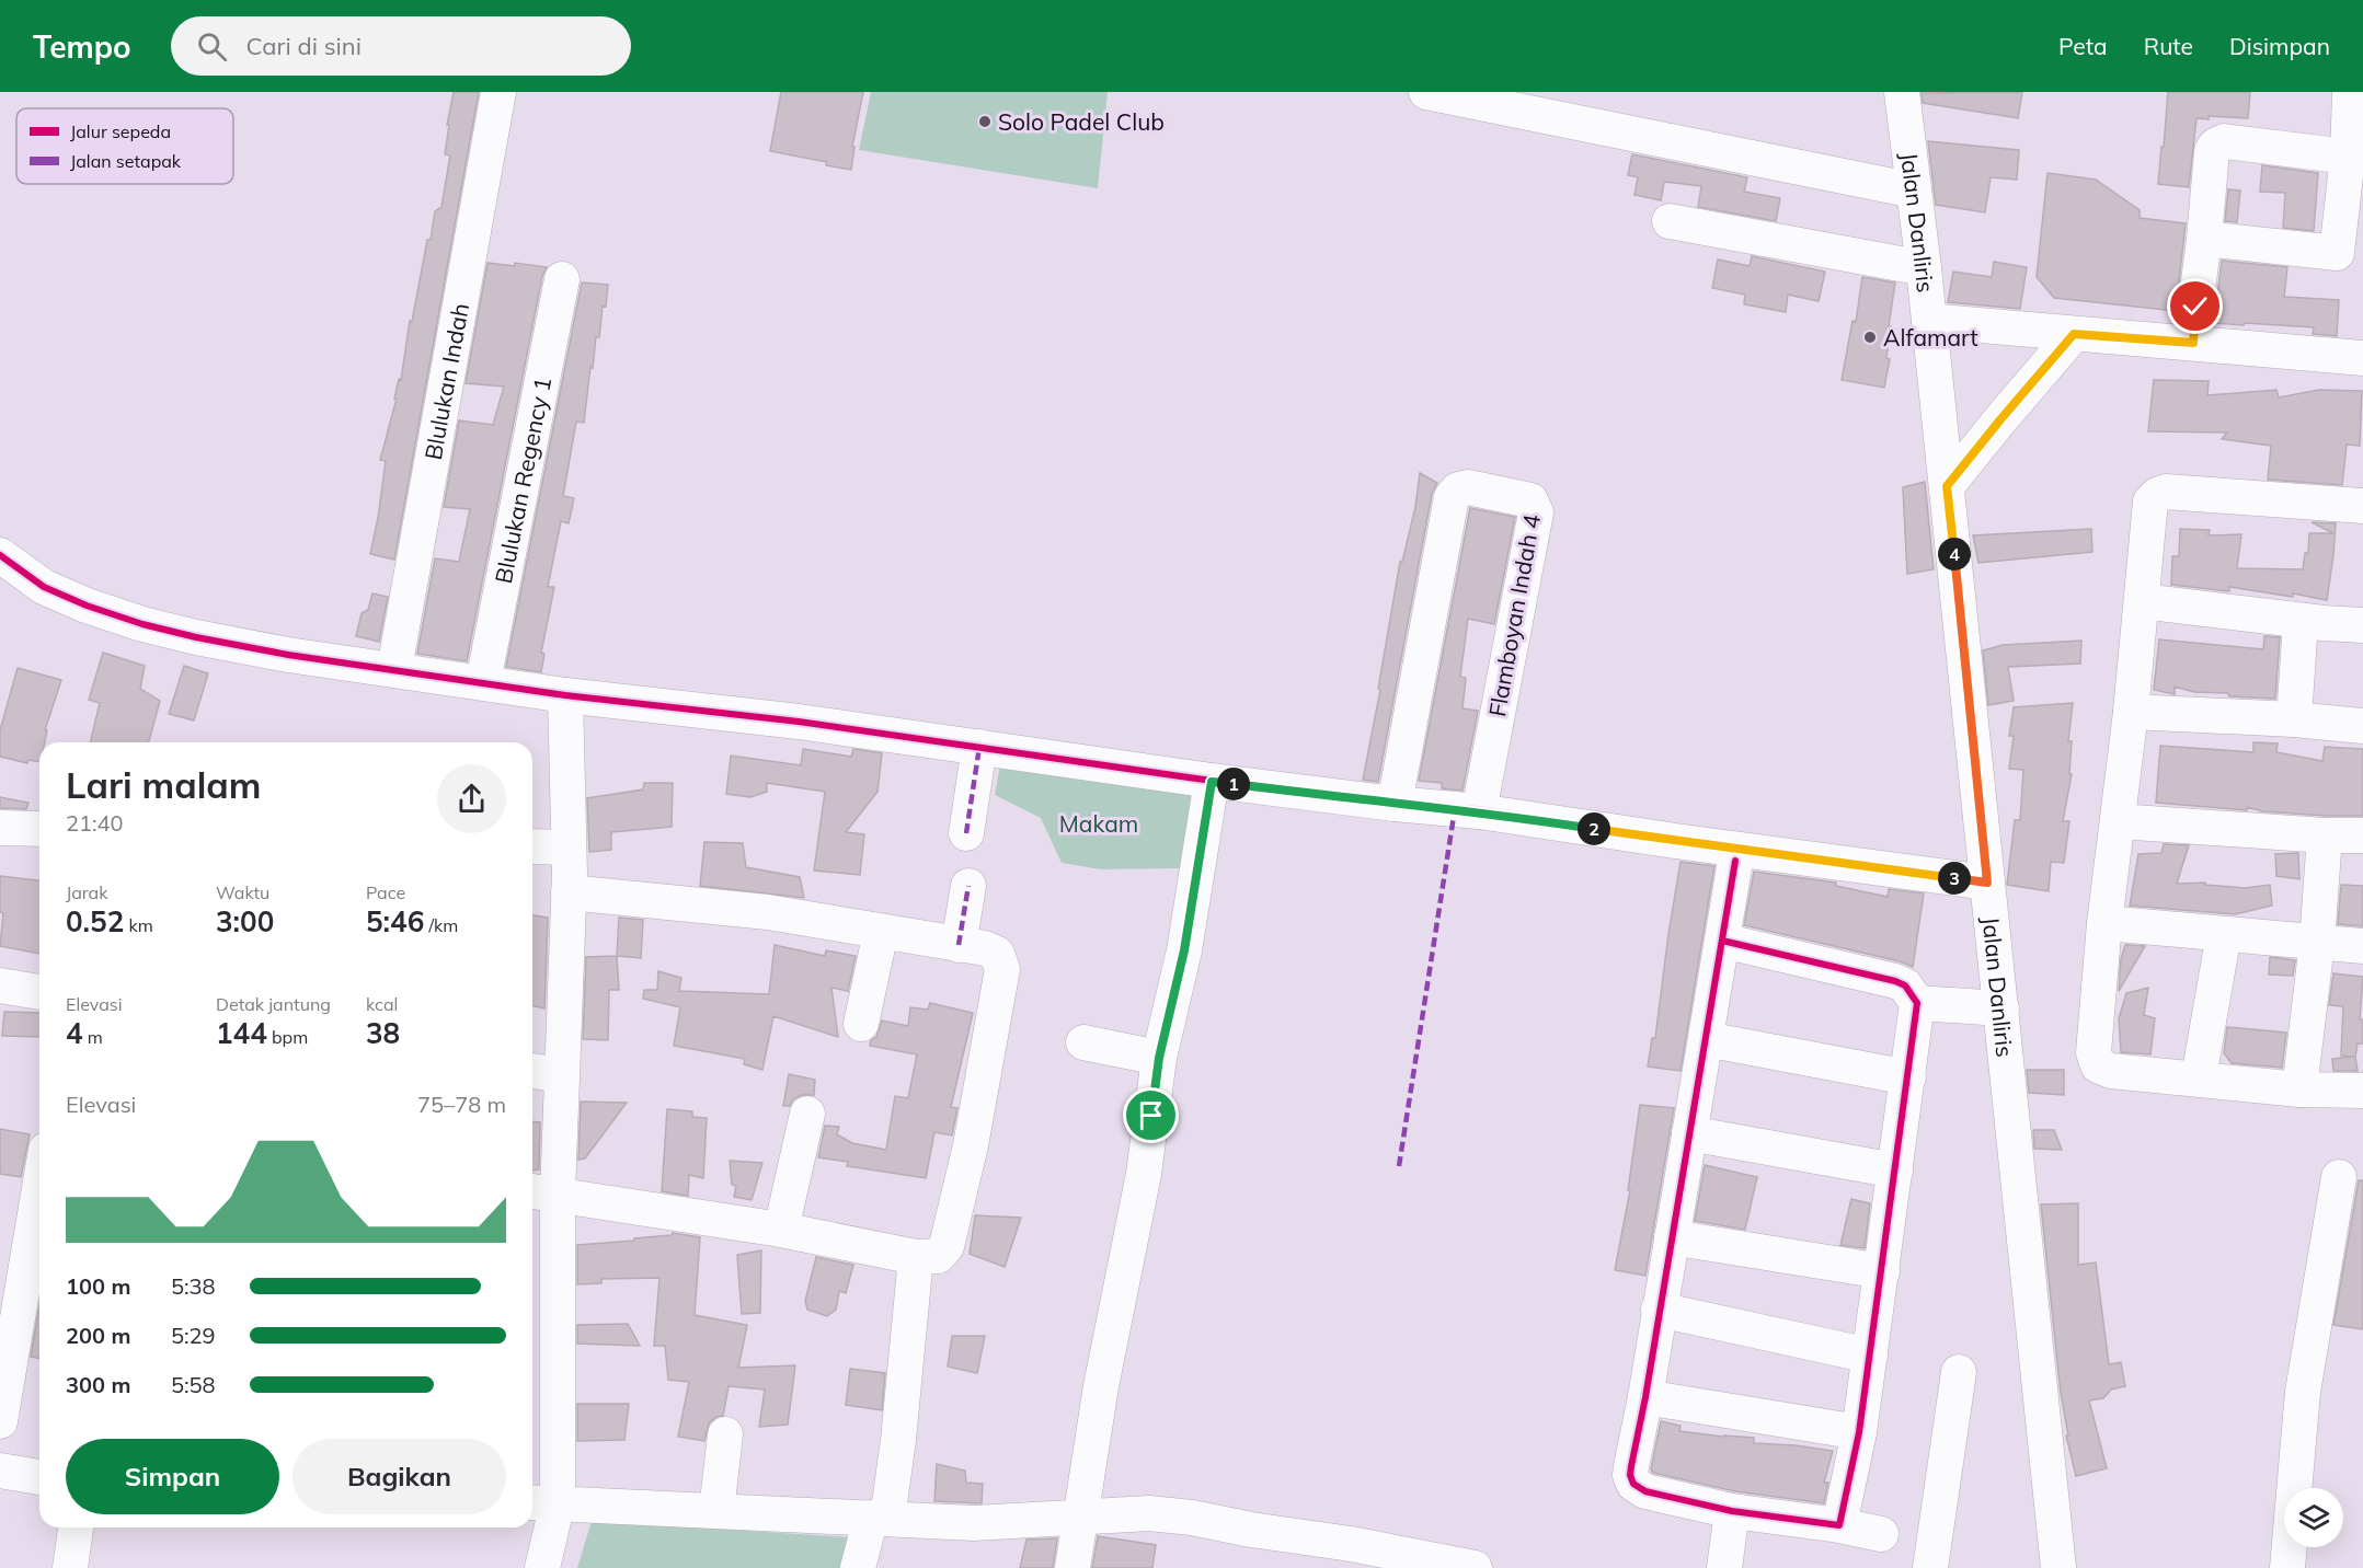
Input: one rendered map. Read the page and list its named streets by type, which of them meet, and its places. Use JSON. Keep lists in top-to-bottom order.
{
  "streets": {
    "street": [
      "Jalan Danliris",
      "Blulukan Indah",
      "Blulukan Regency 1",
      "Flamboyan Indah 4"
    ]
  },
  "parks": ["Makam"],
  "places": ["Solo Padel Club", "Alfamart"],
  "legend": ["Jalur sepeda", "Jalan setapak"],
  "page": {
    "header": "Tempo",
    "search": "Cari di sini",
    "nav": ["Peta", "Rute", "Disimpan"],
    "pins": [
      "4",
      "1",
      "2",
      "3"
    ],
    "heading": ["Lari malam", "21:40"],
    "stats": [
      ["Jarak", "0.52 km"],
      ["Waktu", "3:00"],
      ["Pace", "5:46 /km"],
      ["Elevasi", "4 m"],
      ["Detak jantung", "144 bpm"],
      ["kcal", "38"]
    ],
    "chart": ["Elevasi", "75–78 m"],
    "list": [
      {
        "name": "100 m",
        "note": "5:38"
      },
      {
        "name": "200 m",
        "note": "5:29"
      },
      {
        "name": "300 m",
        "note": "5:58"
      }
    ],
    "buttons": ["Simpan", "Bagikan"]
  }
}
